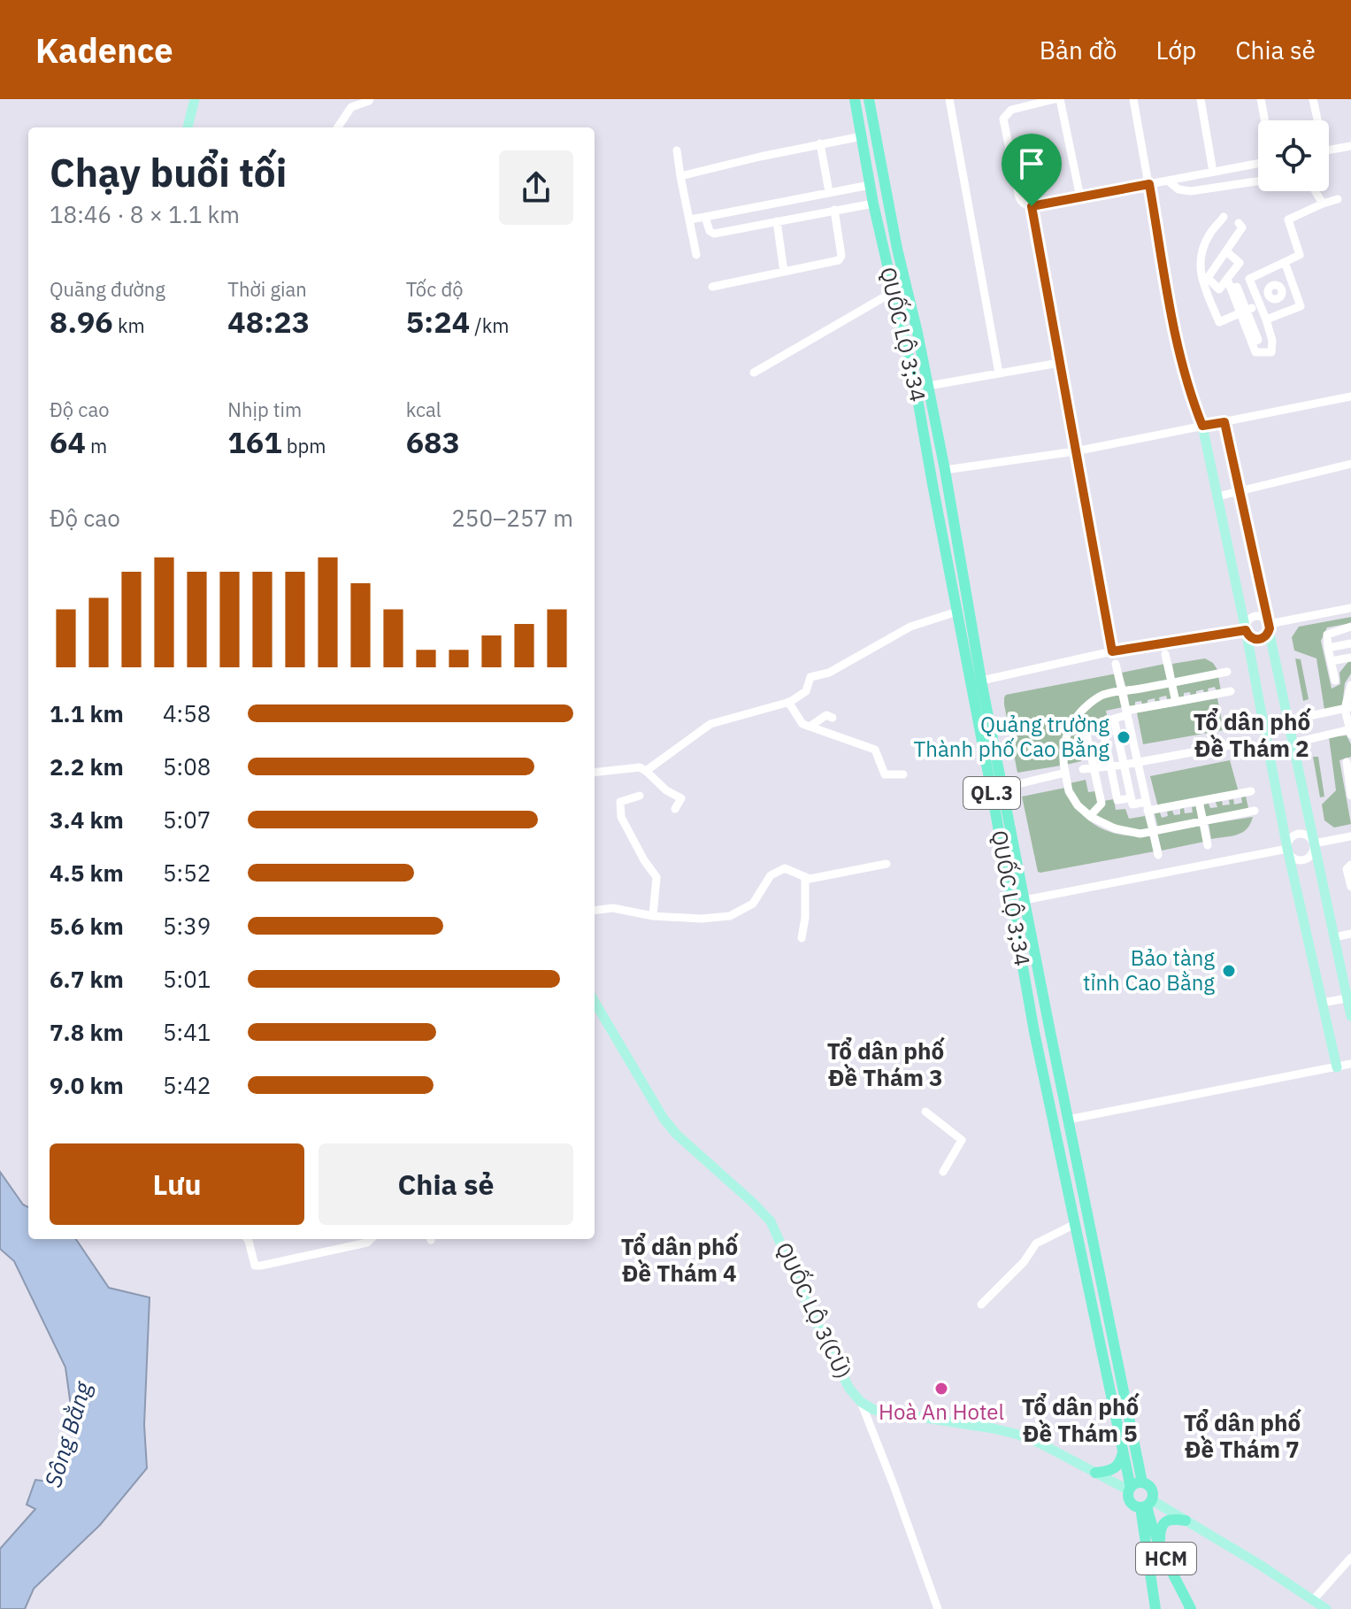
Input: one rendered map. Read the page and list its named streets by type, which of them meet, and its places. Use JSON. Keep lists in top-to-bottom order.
{
  "streets": {
    "highway": ["QUỐC LỘ 3;34", "QL.3", "HCM"],
    "main road": ["QUỐC LỘ 3(CŨ)"]
  },
  "crossings": [
    ["QUỐC LỘ 3;34", "QUỐC LỘ 3(CŨ)"],
    ["QUỐC LỘ 3;34", "HCM"],
    ["QUỐC LỘ 3(CŨ)", "HCM"]
  ],
  "districts": [
    "Tổ dân phố Đề Thám 2",
    "Tổ dân phố Đề Thám 3",
    "Tổ dân phố Đề Thám 4",
    "Tổ dân phố Đề Thám 5",
    "Tổ dân phố Đề Thám 7"
  ],
  "water": ["Sông Bằng"],
  "places": ["Quảng trường Thành phố Cao Bằng", "Bảo tàng tỉnh Cao Bằng", "Hoà An Hotel"],
  "page": {
    "header": "Kadence",
    "nav": ["Bản đồ", "Lớp", "Chia sẻ"],
    "heading": ["Chạy buổi tối", "18:46 · 8 × 1.1 km"],
    "stats": [
      ["Quãng đường", "8.96 km"],
      ["Thời gian", "48:23"],
      ["Tốc độ", "5:24 /km"],
      ["Độ cao", "64 m"],
      ["Nhịp tim", "161 bpm"],
      ["kcal", "683"]
    ],
    "chart": ["Độ cao", "250–257 m"],
    "list": [
      {
        "name": "1.1 km",
        "note": "4:58"
      },
      {
        "name": "2.2 km",
        "note": "5:08"
      },
      {
        "name": "3.4 km",
        "note": "5:07"
      },
      {
        "name": "4.5 km",
        "note": "5:52"
      },
      {
        "name": "5.6 km",
        "note": "5:39"
      },
      {
        "name": "6.7 km",
        "note": "5:01"
      },
      {
        "name": "7.8 km",
        "note": "5:41"
      },
      {
        "name": "9.0 km",
        "note": "5:42"
      }
    ],
    "buttons": ["Lưu", "Chia sẻ"]
  }
}
